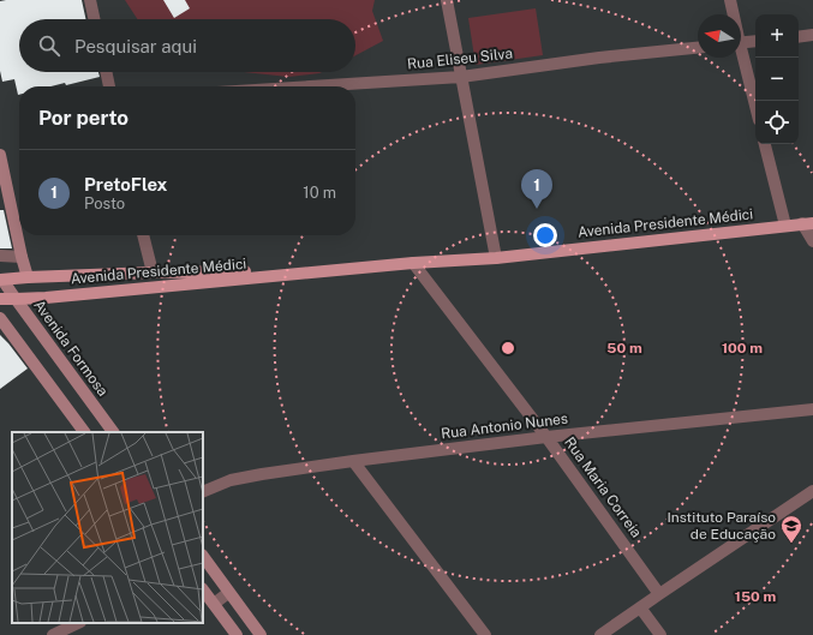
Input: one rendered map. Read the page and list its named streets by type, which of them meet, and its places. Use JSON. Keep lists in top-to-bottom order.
{
  "streets": {
    "main road": ["Avenida Presidente Médici", "Avenida Formosa"],
    "street": ["Rua Eliseu Silva", "Rua Antonio Nunes", "Rua Maria Correia"]
  },
  "crossings": [
    ["Avenida Presidente Médici", "Avenida Formosa"],
    ["Avenida Presidente Médici", "Rua Maria Correia"],
    ["Rua Antonio Nunes", "Rua Maria Correia"]
  ],
  "places": {
    "school or university": ["Instituto Paraíso de Educação"]
  },
  "north": "left",
  "page": {
    "map_buttons": ["+", "−"],
    "search": "Pesquisar aqui",
    "heading": "Por perto",
    "list": [
      {
        "mark": "1",
        "name": "PretoFlex",
        "note": "Posto",
        "value": "10 m"
      }
    ],
    "pins": "1"
  },
  "rings": ["50 m", "100 m", "150 m"]
}
